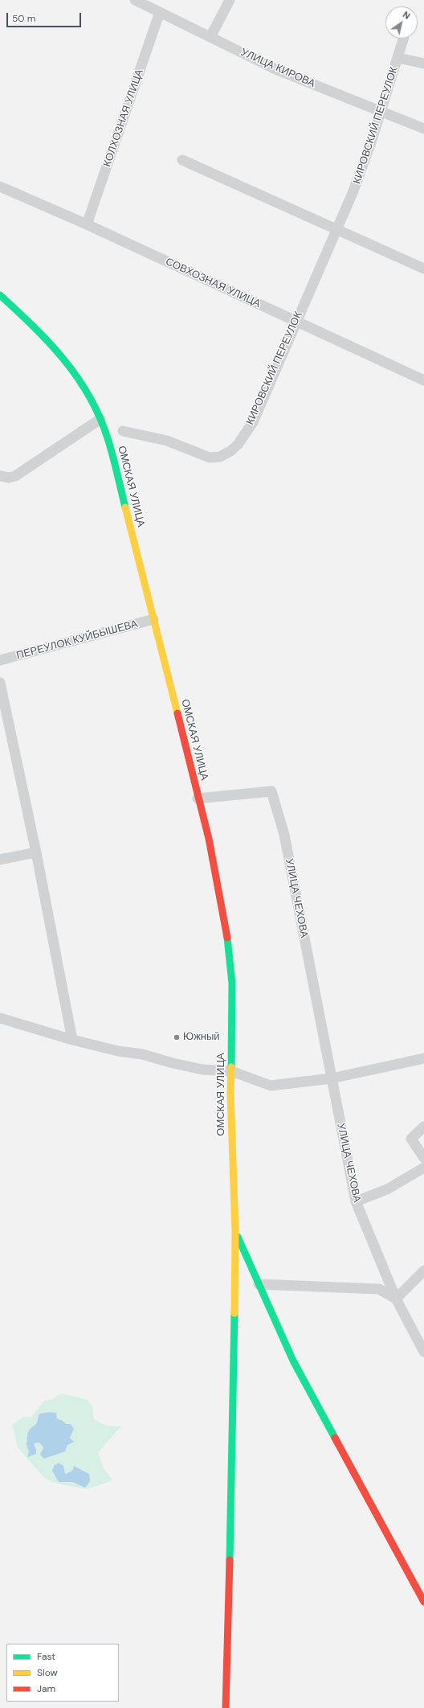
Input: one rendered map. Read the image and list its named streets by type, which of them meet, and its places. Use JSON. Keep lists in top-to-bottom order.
{
  "streets": {
    "street": [
      "УЛИЦА КИРОВА",
      "КОЛХОЗНАЯ УЛИЦА",
      "КИРОВСКИЙ ПЕРЕУЛОК",
      "СОВХОЗНАЯ УЛИЦА",
      "ОМСКАЯ УЛИЦА",
      "ПЕРЕУЛОК КУЙБЫШЕВА",
      "УЛИЦА ЧЕХОВА"
    ]
  },
  "crossings": [
    ["УЛИЦА КИРОВА", "КОЛХОЗНАЯ УЛИЦА"],
    ["УЛИЦА КИРОВА", "КИРОВСКИЙ ПЕРЕУЛОК"],
    ["КОЛХОЗНАЯ УЛИЦА", "СОВХОЗНАЯ УЛИЦА"],
    ["КИРОВСКИЙ ПЕРЕУЛОК", "СОВХОЗНАЯ УЛИЦА"],
    ["ОМСКАЯ УЛИЦА", "ПЕРЕУЛОК КУЙБЫШЕВА"],
    ["ОМСКАЯ УЛИЦА", "УЛИЦА ЧЕХОВА"]
  ],
  "places": ["Южный"],
  "legend": ["Fast", "Slow", "Jam"],
  "scale_bar": "50 m",
  "north": "top right"
}
